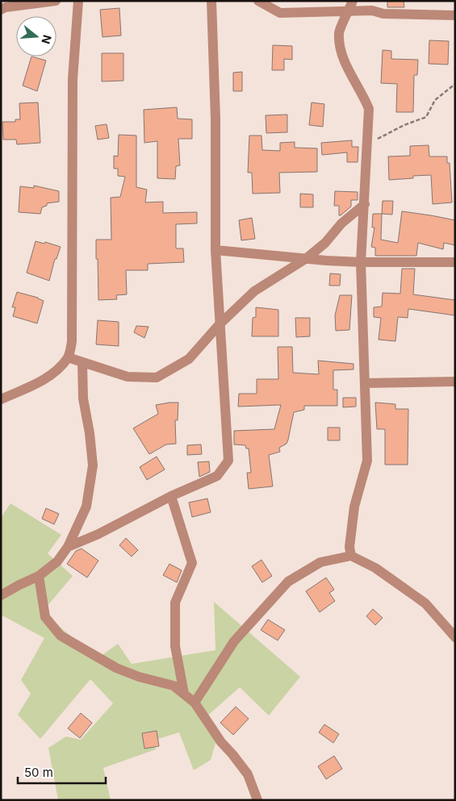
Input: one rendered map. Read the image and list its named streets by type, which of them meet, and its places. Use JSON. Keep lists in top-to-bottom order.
{
  "scale_bar": "50 m",
  "north": "right"
}
